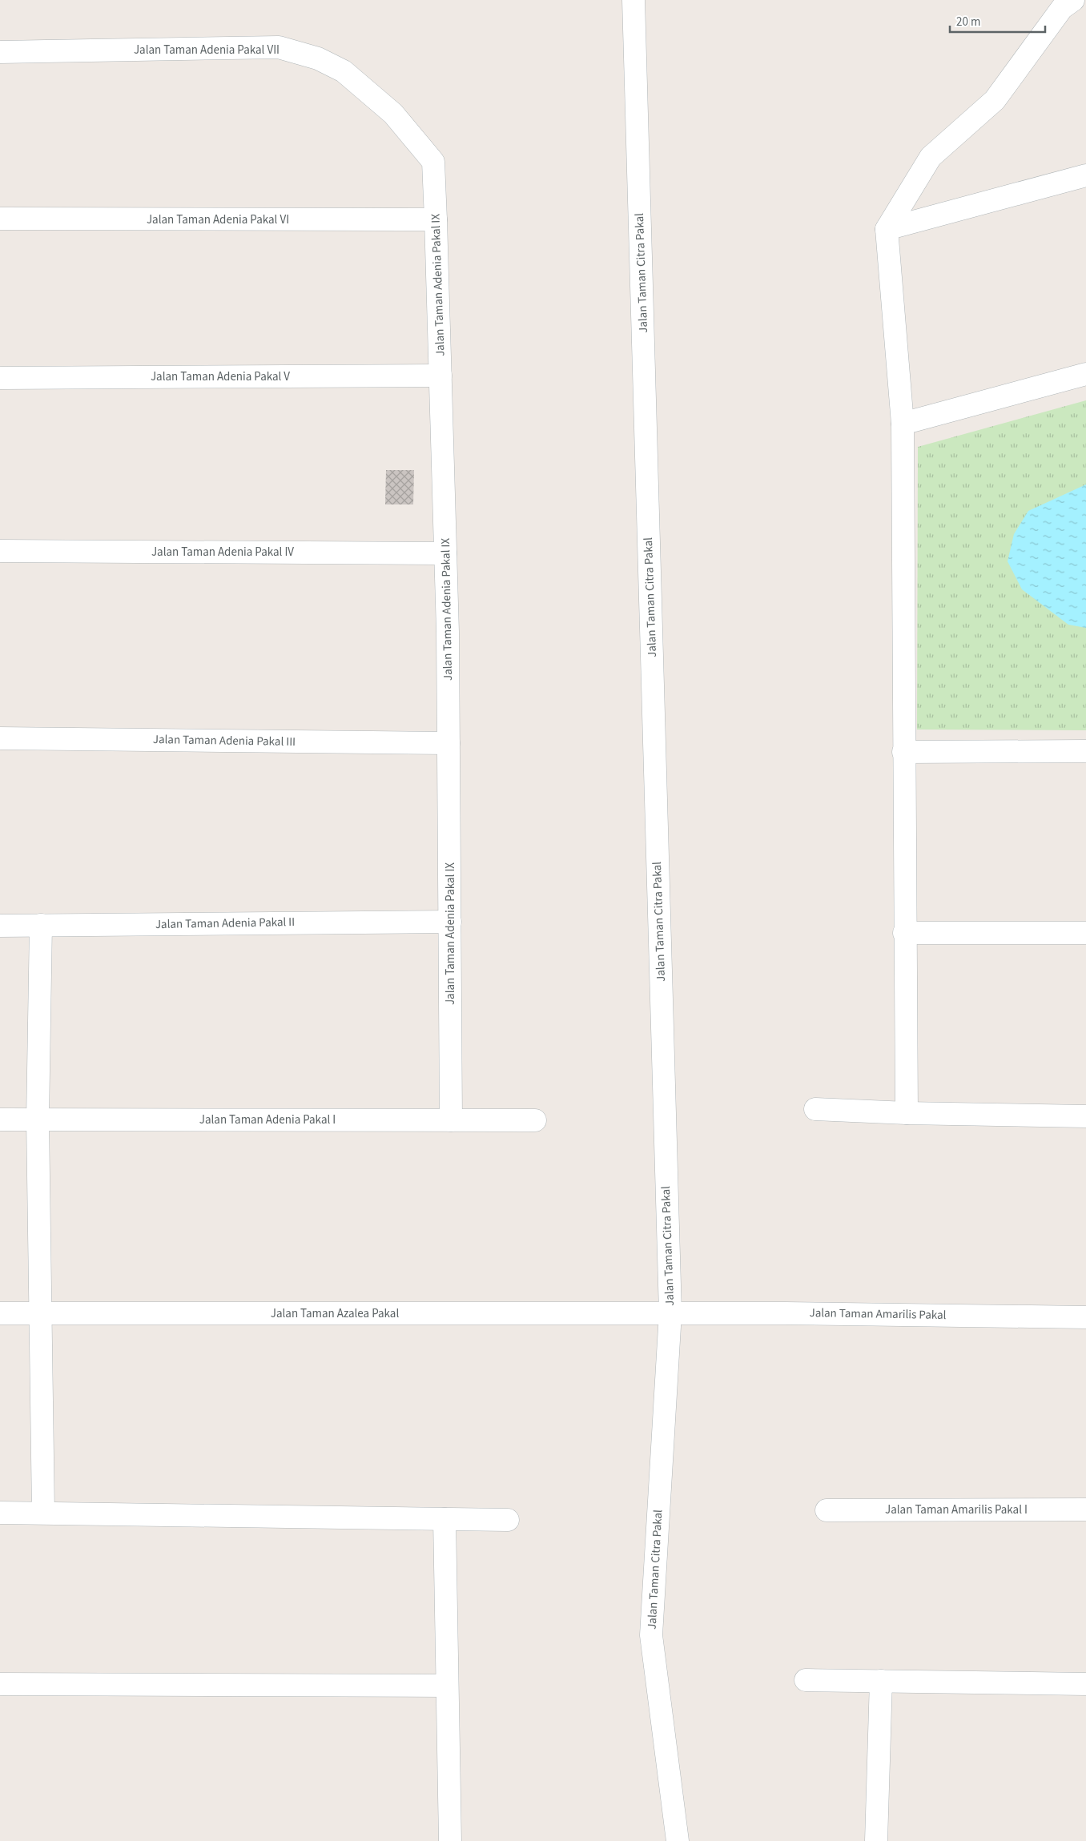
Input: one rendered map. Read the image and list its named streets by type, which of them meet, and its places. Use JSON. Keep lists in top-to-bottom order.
{
  "streets": {
    "street": [
      "Jalan Taman Adenia Pakal VII",
      "Jalan Taman Adenia Pakal VI",
      "Jalan Taman Citra Pakal",
      "Jalan Taman Adenia Pakal IX",
      "Jalan Taman Adenia Pakal V",
      "Jalan Taman Adenia Pakal IV",
      "Jalan Taman Adenia Pakal III",
      "Jalan Taman Adenia Pakal II",
      "Jalan Taman Adenia Pakal I",
      "Jalan Taman Azalea Pakal",
      "Jalan Taman Amarilis Pakal",
      "Jalan Taman Amarilis Pakal I"
    ]
  },
  "crossings": [
    ["Jalan Taman Adenia Pakal VII", "Jalan Taman Adenia Pakal IX"],
    ["Jalan Taman Adenia Pakal VI", "Jalan Taman Adenia Pakal IX"],
    ["Jalan Taman Citra Pakal", "Jalan Taman Azalea Pakal"],
    ["Jalan Taman Citra Pakal", "Jalan Taman Amarilis Pakal"],
    ["Jalan Taman Adenia Pakal IX", "Jalan Taman Adenia Pakal V"],
    ["Jalan Taman Adenia Pakal IX", "Jalan Taman Adenia Pakal IV"],
    ["Jalan Taman Adenia Pakal IX", "Jalan Taman Adenia Pakal III"],
    ["Jalan Taman Adenia Pakal IX", "Jalan Taman Adenia Pakal II"],
    ["Jalan Taman Adenia Pakal IX", "Jalan Taman Adenia Pakal I"],
    ["Jalan Taman Azalea Pakal", "Jalan Taman Amarilis Pakal"]
  ],
  "scale_bar": "20 m"
}
